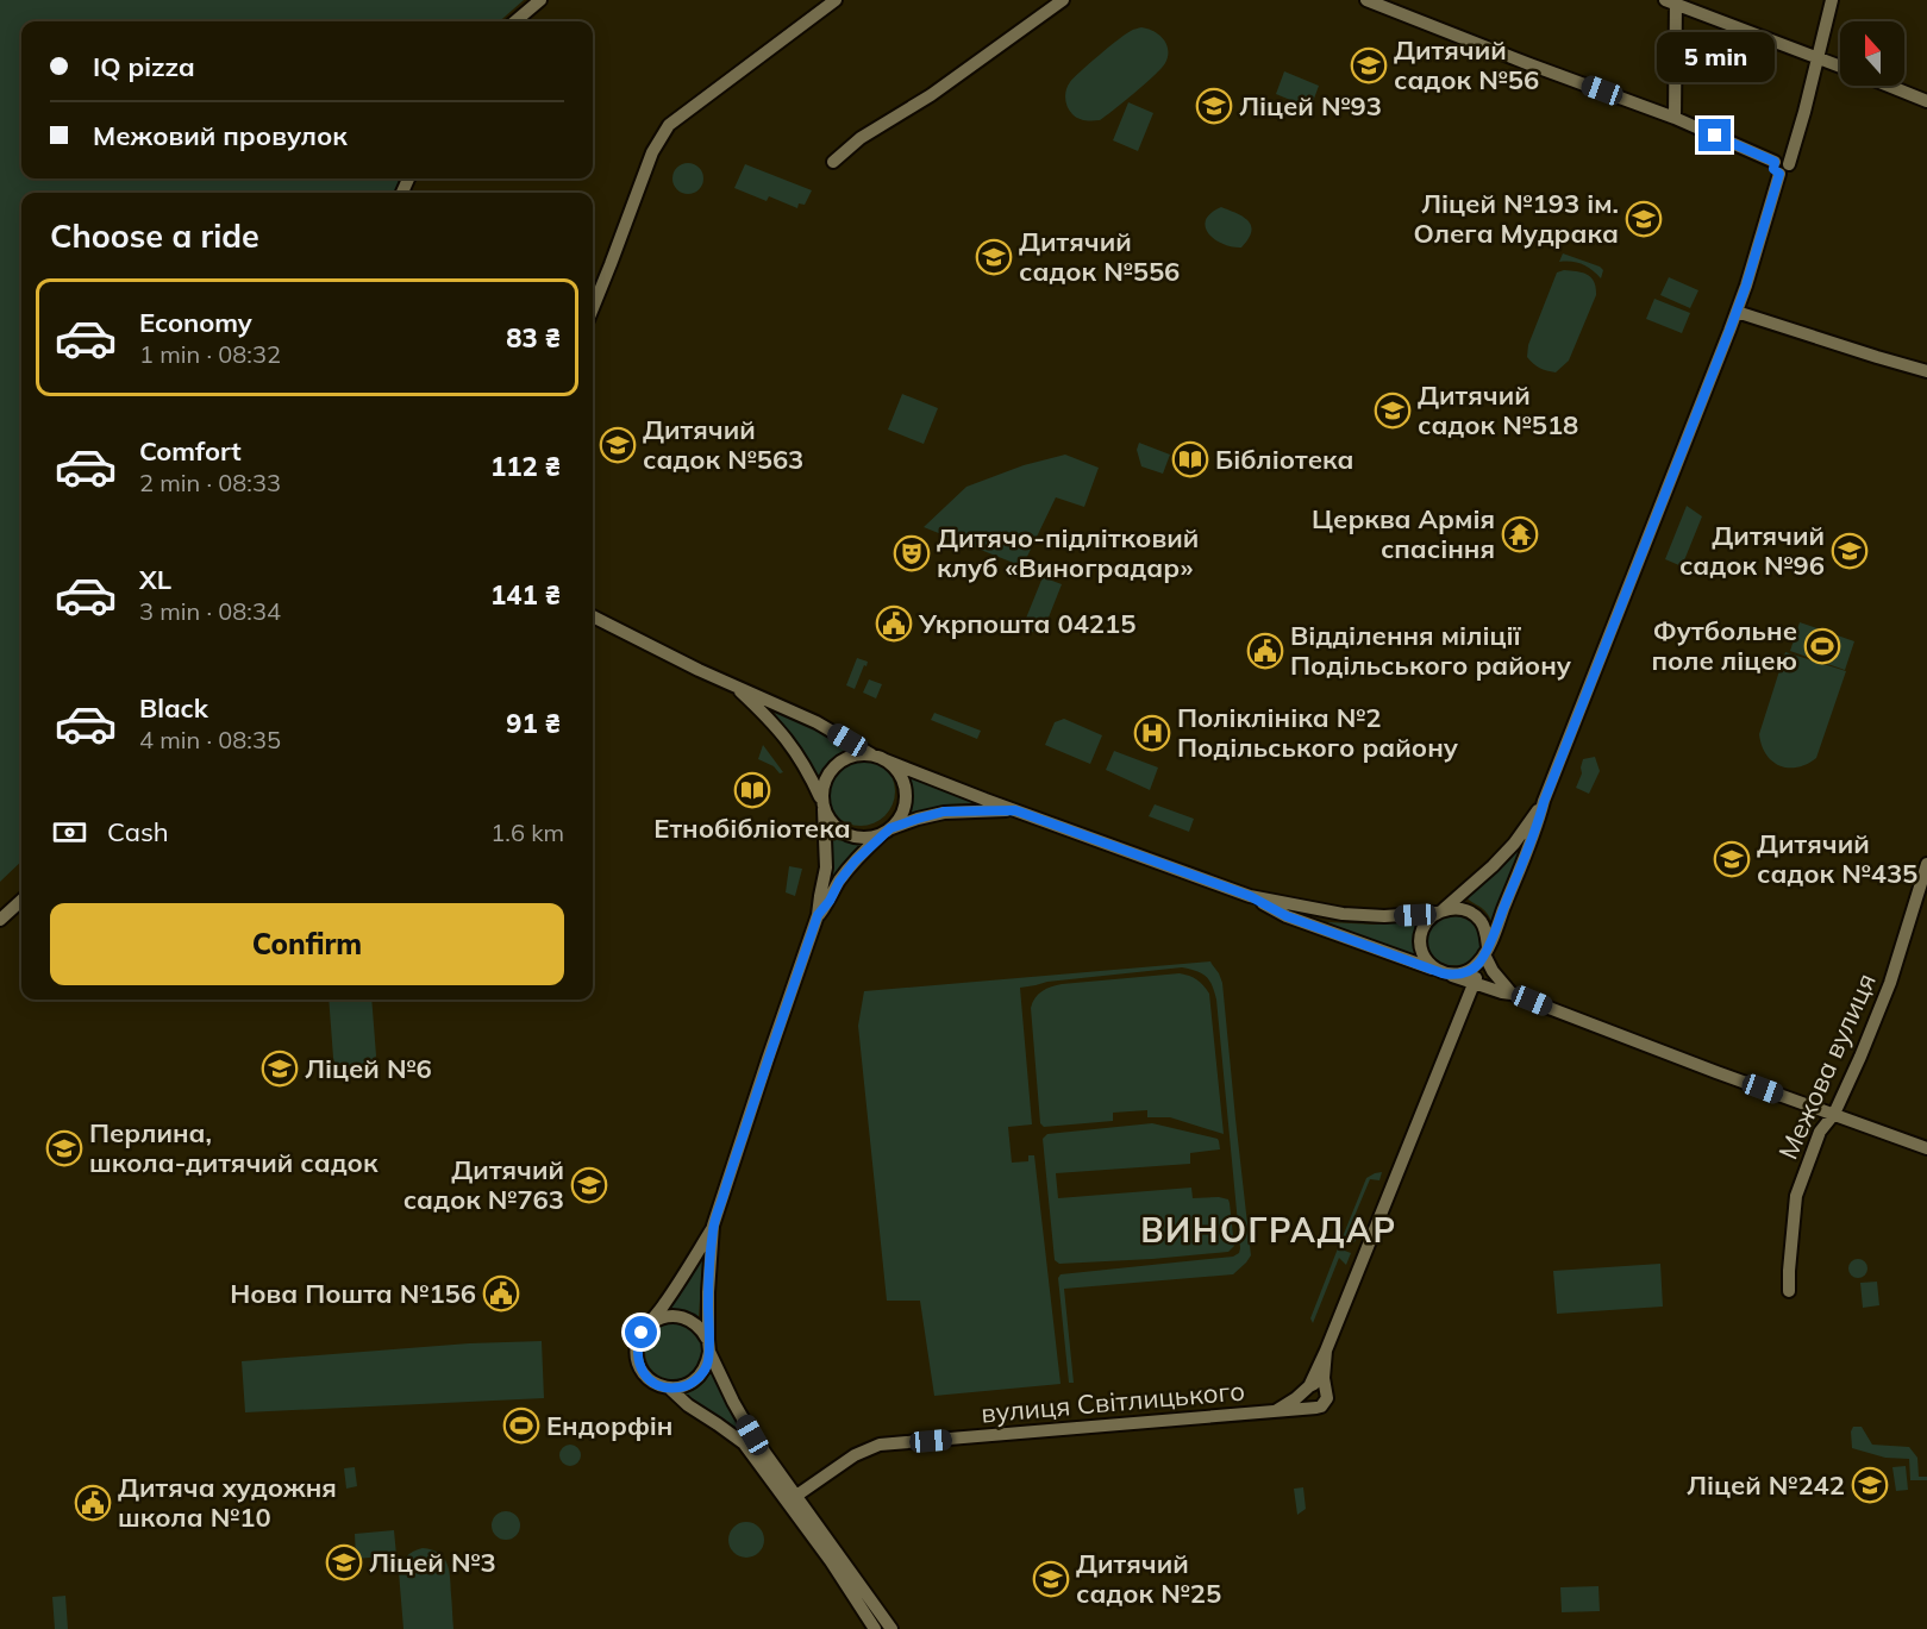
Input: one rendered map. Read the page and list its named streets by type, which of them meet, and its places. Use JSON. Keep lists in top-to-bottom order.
{
  "streets": {
    "street": ["Межова вулиця", "вулиця Світлицького"]
  },
  "districts": ["ВИНОГРАДАР"],
  "places": {
    "school or university": [
      "Дитячий садок №56",
      "Ліцей №93",
      "Ліцей №193 ім. Олега Мудрака",
      "Дитячий садок №556",
      "Дитячий садок №518",
      "Дитячий садок №563",
      "Дитячий садок №96",
      "Дитячий садок №435",
      "Ліцей №6",
      "Перлина, школа-дитячий садок",
      "Дитячий садок №763",
      "Ліцей №242",
      "Ліцей №3",
      "Дитячий садок №25"
    ],
    "library": ["Бібліотека", "Етнобібліотека"],
    "temple": ["Церква Армія спасіння"],
    "theatre": ["Дитячо-підлітковий клуб «Виноградар»"],
    "public building": [
      "Укрпошта 04215",
      "Відділення міліції Подільського району",
      "Нова Пошта №156",
      "Дитяча художня школа №10"
    ],
    "sports": ["Футбольне поле ліцею", "Ендорфін"],
    "hospital": ["Поліклініка №2 Подільського району"]
  },
  "north": "top",
  "page": {
    "banner": ["IQ pizza", "Межовий провулок"],
    "bubble": "5 min",
    "heading": "Choose a ride",
    "list": [
      {
        "name": "Economy",
        "note": "1 min · 08:32",
        "value": "83 ₴"
      },
      {
        "name": "Comfort",
        "note": "2 min · 08:33",
        "value": "112 ₴"
      },
      {
        "name": "XL",
        "note": "3 min · 08:34",
        "value": "141 ₴"
      },
      {
        "name": "Black",
        "note": "4 min · 08:35",
        "value": "91 ₴"
      }
    ],
    "pay": ["Cash", "1.6 km"],
    "buttons": "Confirm"
  }
}
